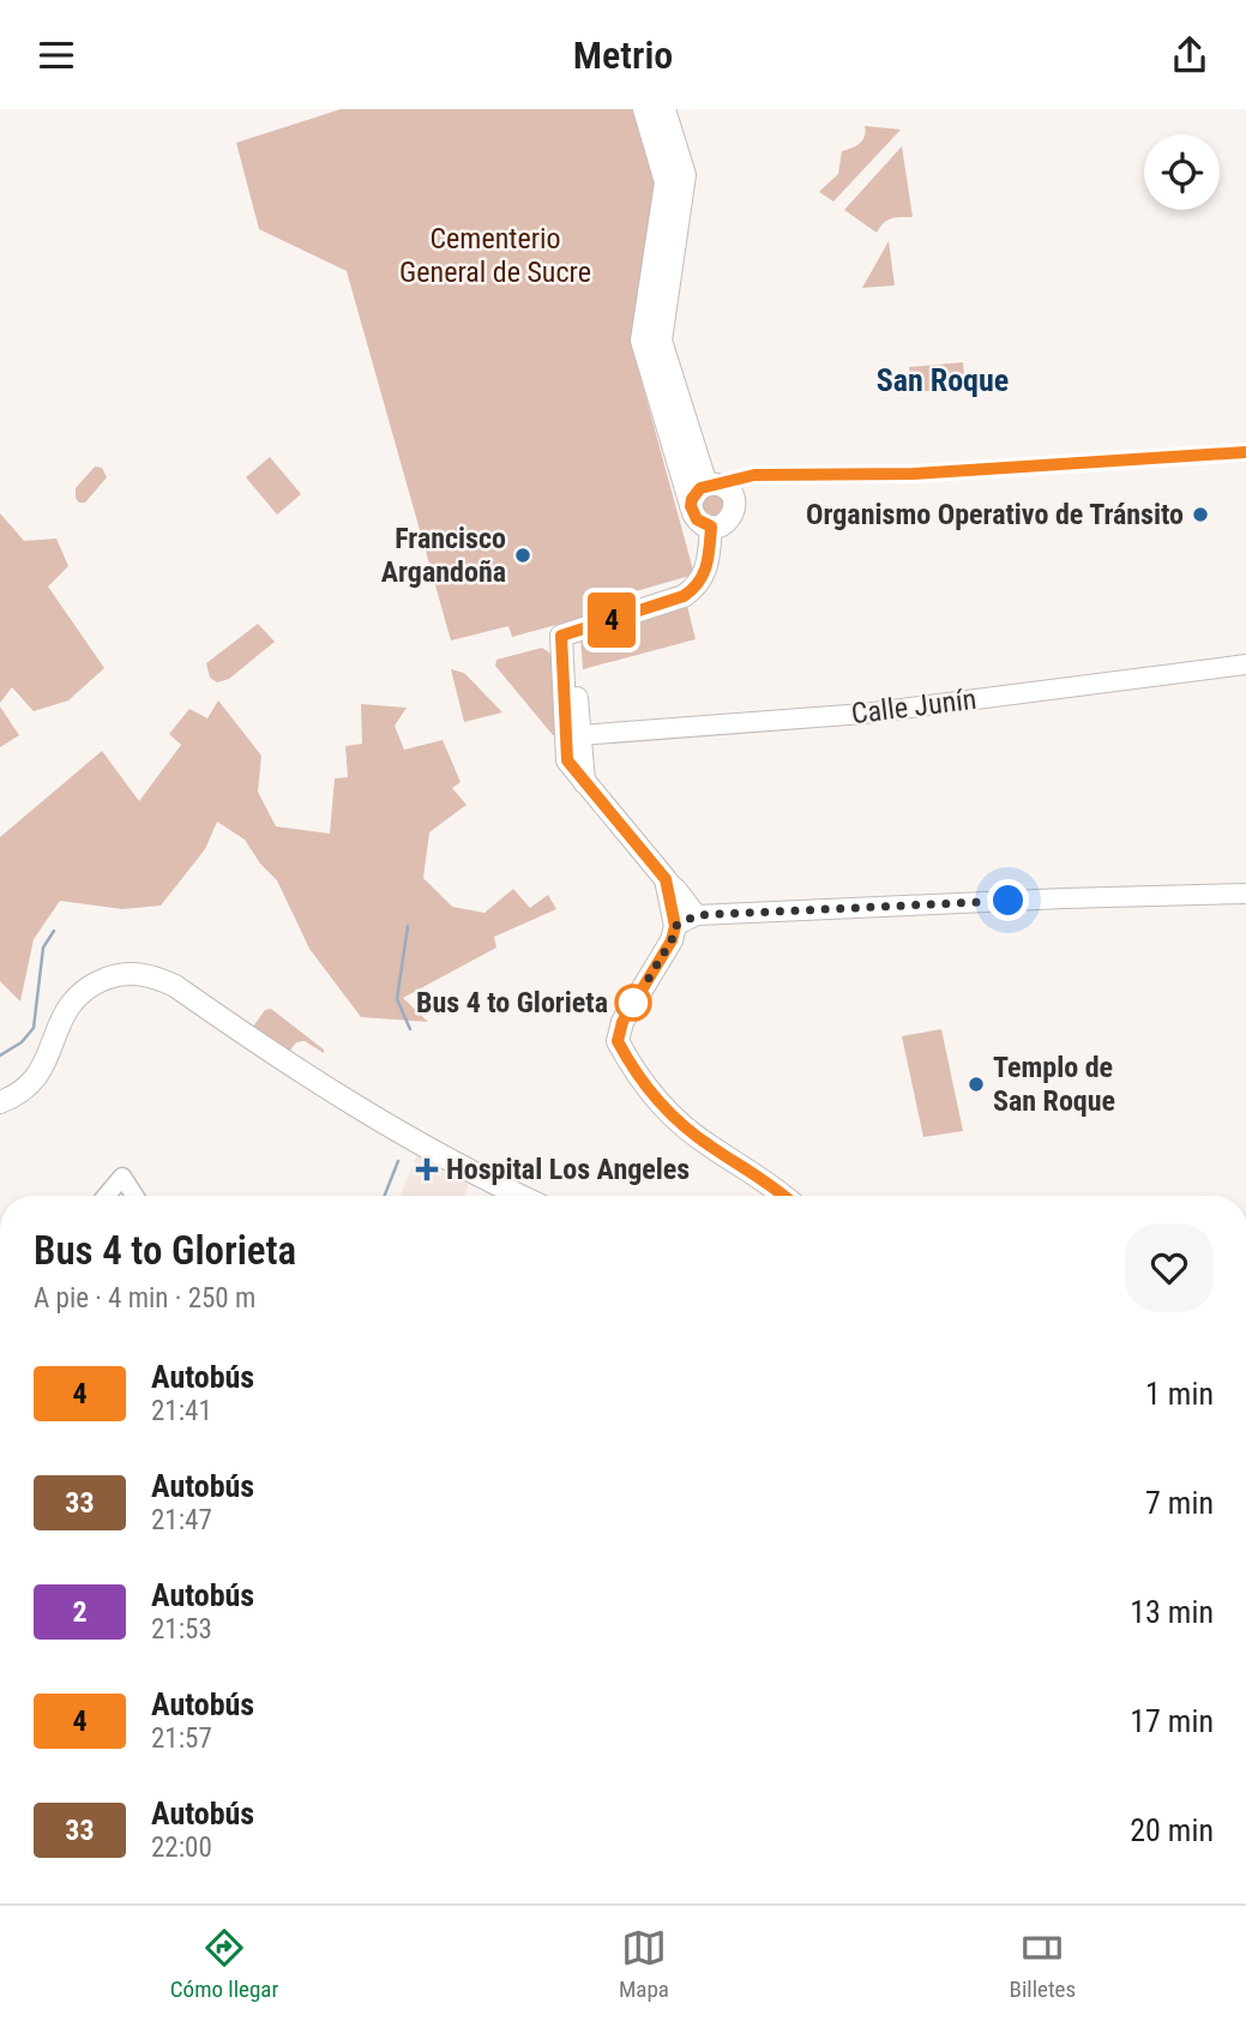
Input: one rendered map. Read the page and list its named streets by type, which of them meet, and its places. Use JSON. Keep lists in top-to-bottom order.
{
  "streets": {
    "main road": ["Calle Junín"]
  },
  "districts": ["San Roque"],
  "parks": ["Cementerio General de Sucre"],
  "places": {
    "other": [
      "Organismo Operativo de Tránsito",
      "Francisco Argandoña",
      "Bus 4 to Glorieta",
      "Templo de San Roque"
    ],
    "health": ["Hospital Los Angeles"]
  },
  "lines": ["bus line 4"],
  "page": {
    "header": "Metrio",
    "on_map": "4",
    "heading": ["Bus 4 to Glorieta", "A pie · 4 min · 250 m"],
    "list": [
      {
        "mark": "4",
        "name": "Autobús",
        "note": "21:41",
        "value": "1 min"
      },
      {
        "mark": "33",
        "name": "Autobús",
        "note": "21:47",
        "value": "7 min"
      },
      {
        "mark": "2",
        "name": "Autobús",
        "note": "21:53",
        "value": "13 min"
      },
      {
        "mark": "4",
        "name": "Autobús",
        "note": "21:57",
        "value": "17 min"
      },
      {
        "mark": "33",
        "name": "Autobús",
        "note": "22:00",
        "value": "20 min"
      }
    ],
    "tabs": ["Cómo llegar", "Mapa", "Billetes"]
  }
}
